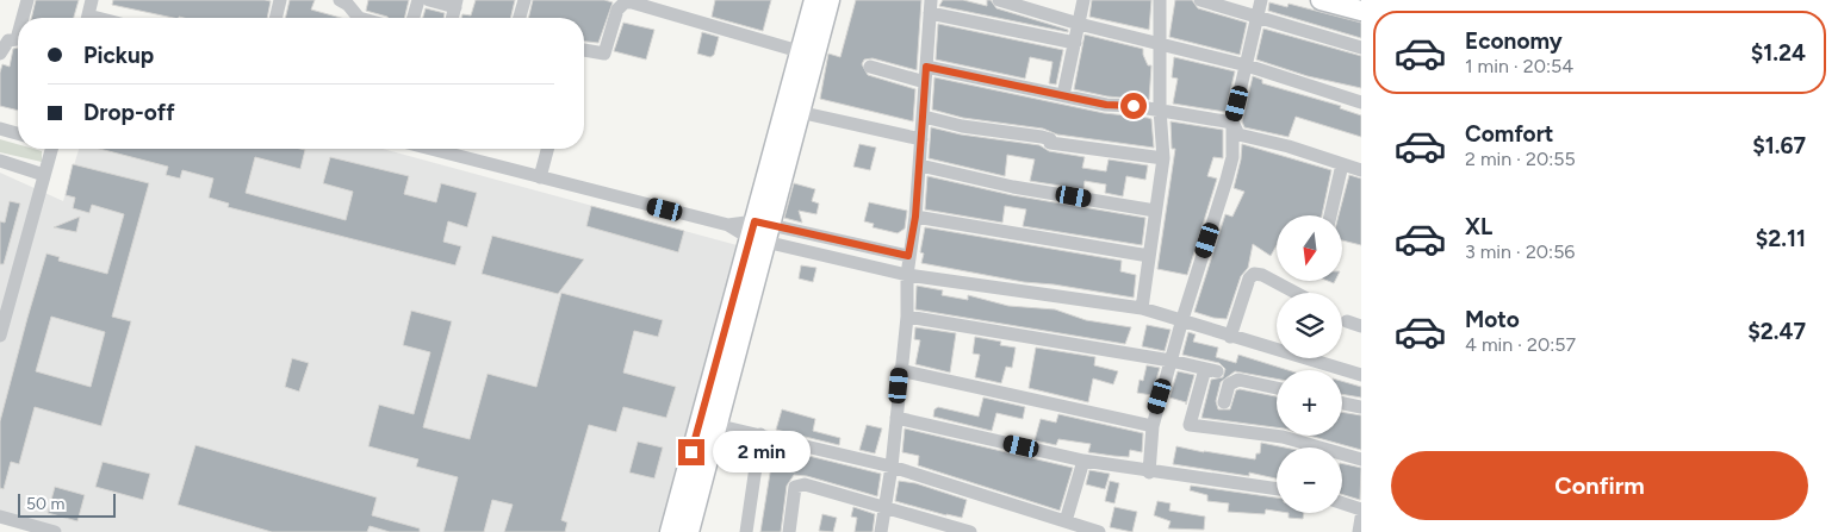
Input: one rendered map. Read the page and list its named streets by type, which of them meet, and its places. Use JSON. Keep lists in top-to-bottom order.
{
  "scale_bar": "50 m",
  "north": "bottom",
  "page": {
    "list": [
      {
        "name": "Economy",
        "note": "1 min · 20:54",
        "value": "$1.24"
      },
      {
        "name": "Comfort",
        "note": "2 min · 20:55",
        "value": "$1.67"
      },
      {
        "name": "XL",
        "note": "3 min · 20:56",
        "value": "$2.11"
      },
      {
        "name": "Moto",
        "note": "4 min · 20:57",
        "value": "$2.47"
      }
    ],
    "banner": ["Pickup", "Drop-off"],
    "map_buttons": ["+", "−"],
    "bubble": "2 min",
    "buttons": "Confirm",
    "scale": "50 m"
  }
}
